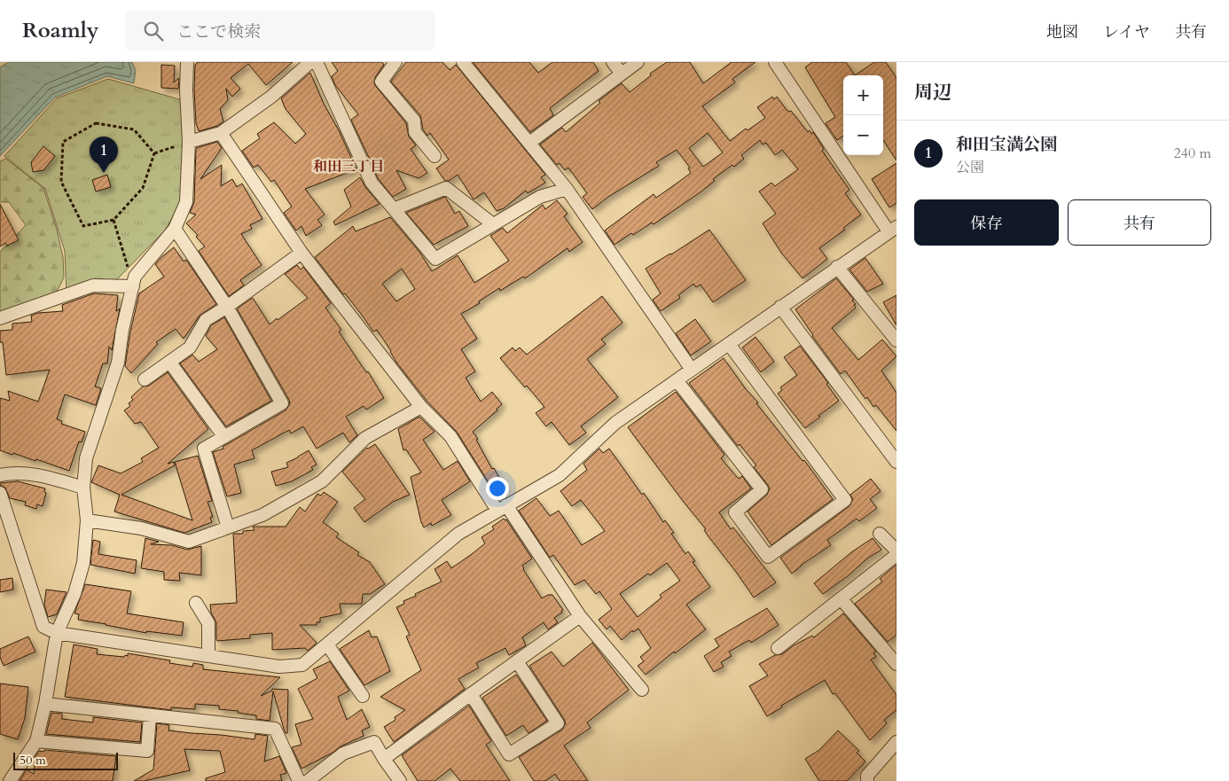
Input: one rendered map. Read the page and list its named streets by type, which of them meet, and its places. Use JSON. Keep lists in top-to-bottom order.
{
  "districts": ["和田三丁目"],
  "scale_bar": "50 m",
  "page": {
    "header": "Roamly",
    "search": "ここで検索",
    "nav": ["地図", "レイヤ", "共有"],
    "heading": "周辺",
    "map_buttons": ["+", "−"],
    "list": [
      {
        "mark": "1",
        "name": "和田宝満公園",
        "note": "公園",
        "value": "240 m"
      }
    ],
    "pins": "1",
    "buttons": ["保存", "共有"],
    "scale": "50 m"
  }
}
